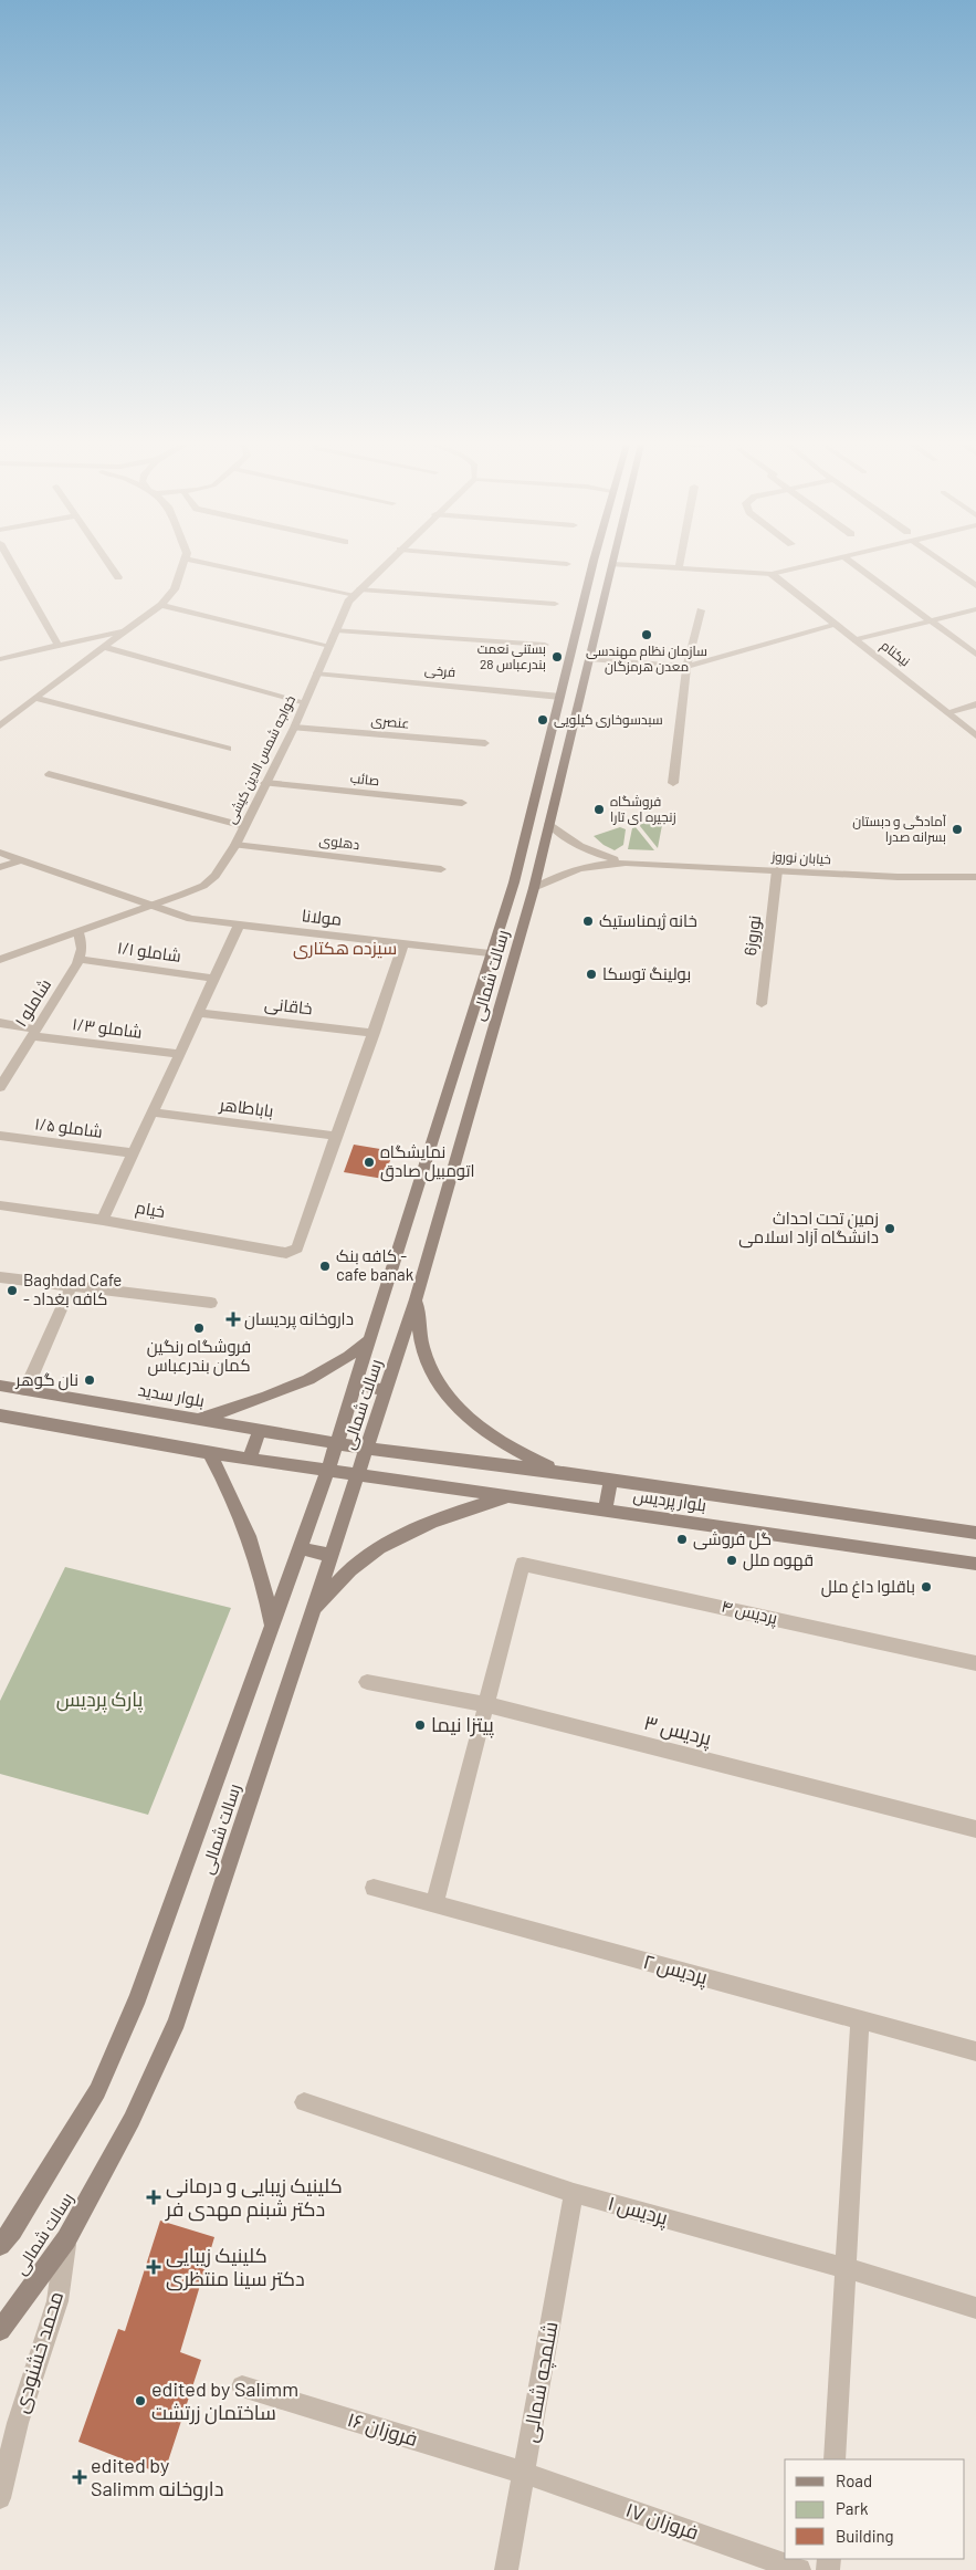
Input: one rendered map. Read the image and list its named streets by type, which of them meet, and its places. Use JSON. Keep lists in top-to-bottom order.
{
  "streets": {
    "main road": ["رسالت شمالی", "بلوار سدید", "بلوار پردیس"],
    "street": [
      "نیکنام",
      "فرخی",
      "عنصری",
      "خواجه شمس الدين كيشی",
      "صائب",
      "دهلوی",
      "خیابان نوروز",
      "مولانا",
      "نوروز6",
      "شاملو ۱/۱",
      "شاملو ۱",
      "خاقانی",
      "شاملو ۱/۳",
      "باباطاهر",
      "شاملو ۱/۵",
      "خیام",
      "پردیس ۴",
      "پردیس ۳",
      "پردیس ۲",
      "پردیس ۱",
      "محمد خشنودی",
      "شلمچه شمالی",
      "فروزان ۱۶",
      "فروزان ۱۷"
    ]
  },
  "crossings": [
    ["فرخی", "خواجه شمس الدين كيشی"],
    ["فرخی", "رسالت شمالی"],
    ["عنصری", "خواجه شمس الدين كيشی"],
    ["خواجه شمس الدين كيشی", "صائب"],
    ["خواجه شمس الدين كيشی", "دهلوی"],
    ["خواجه شمس الدين كيشی", "مولانا"],
    ["خیابان نوروز", "نوروز6"],
    ["خیابان نوروز", "رسالت شمالی"],
    ["مولانا", "رسالت شمالی"],
    ["شاملو ۱/۱", "شاملو ۱"],
    ["رسالت شمالی", "بلوار سدید"],
    ["رسالت شمالی", "بلوار پردیس"],
    ["رسالت شمالی", "محمد خشنودی"],
    ["شاملو ۱", "شاملو ۱/۳"],
    ["باباطاهر", "خیام"],
    ["بلوار سدید", "بلوار پردیس"],
    ["پردیس ۴", "پردیس ۳"],
    ["پردیس ۱", "شلمچه شمالی"],
    ["شلمچه شمالی", "فروزان ۱۶"],
    ["شلمچه شمالی", "فروزان ۱۷"],
    ["فروزان ۱۶", "فروزان ۱۷"]
  ],
  "districts": ["سیزده هکتاری"],
  "parks": ["پارک پردیس"],
  "places": {
    "other": [
      "سازمان نظام مهندسی معدن هرمزگان",
      "بستنی نعمت بندرعباس 28",
      "سبدسوخاری کیلویی",
      "فروشگاه زنجیره ای تارا",
      "آمادگی و دبستان بسرانه صدرا",
      "خانه ژیمناستیک",
      "بولینگ توسکا",
      "نمایشگاه اتومبیل صادق",
      "زمین تحت احداث دانشگاه آزاد اسلامی",
      "کافه بنک - cafe banak",
      "Baghdad Cafe - کافه بغداد",
      "فروشگاه رنگین کمان بندرعباس",
      "نان گوهر",
      "گل فروشی",
      "قهوه ملل",
      "باقلوا داغ ملل",
      "پیتزا نیما",
      "edited by Salimm ساختمان زرتشت"
    ],
    "health": [
      "داروخانه پردیسان",
      "کلینیک زیبایی و درمانی دکتر شبنم مهدی فر",
      "کلینیک زیبایی دکتر سینا منتظری",
      "edited by Salimm داروخانه"
    ]
  },
  "legend": ["Road", "Park", "Building"]
}
